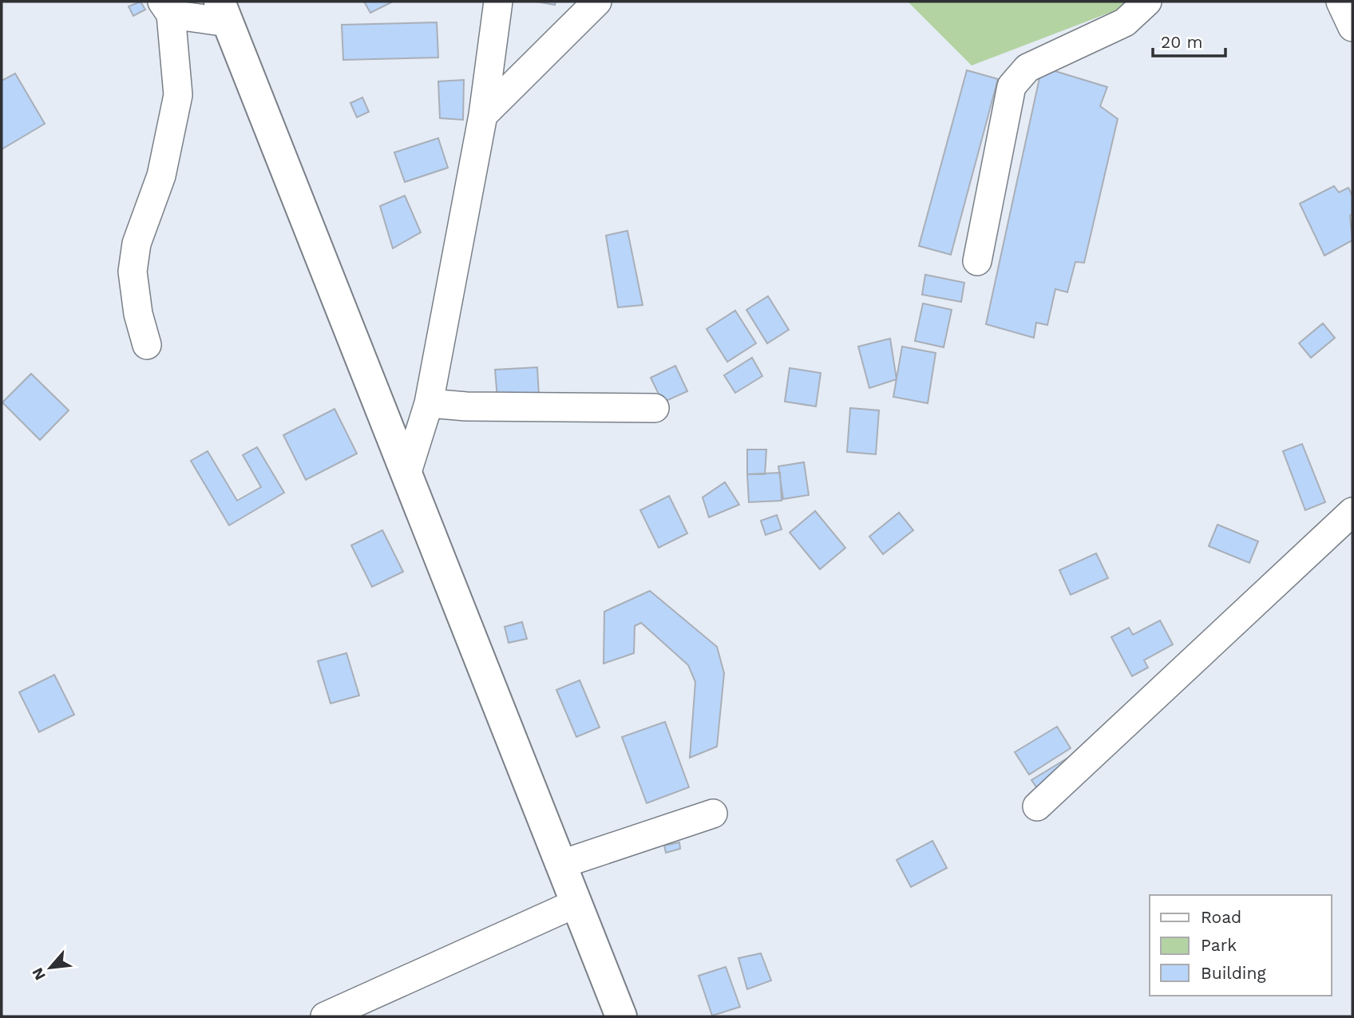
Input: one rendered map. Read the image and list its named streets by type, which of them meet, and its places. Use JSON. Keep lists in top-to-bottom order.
{
  "legend": ["Road", "Park", "Building"],
  "scale_bar": "20 m",
  "north": "bottom left"
}
